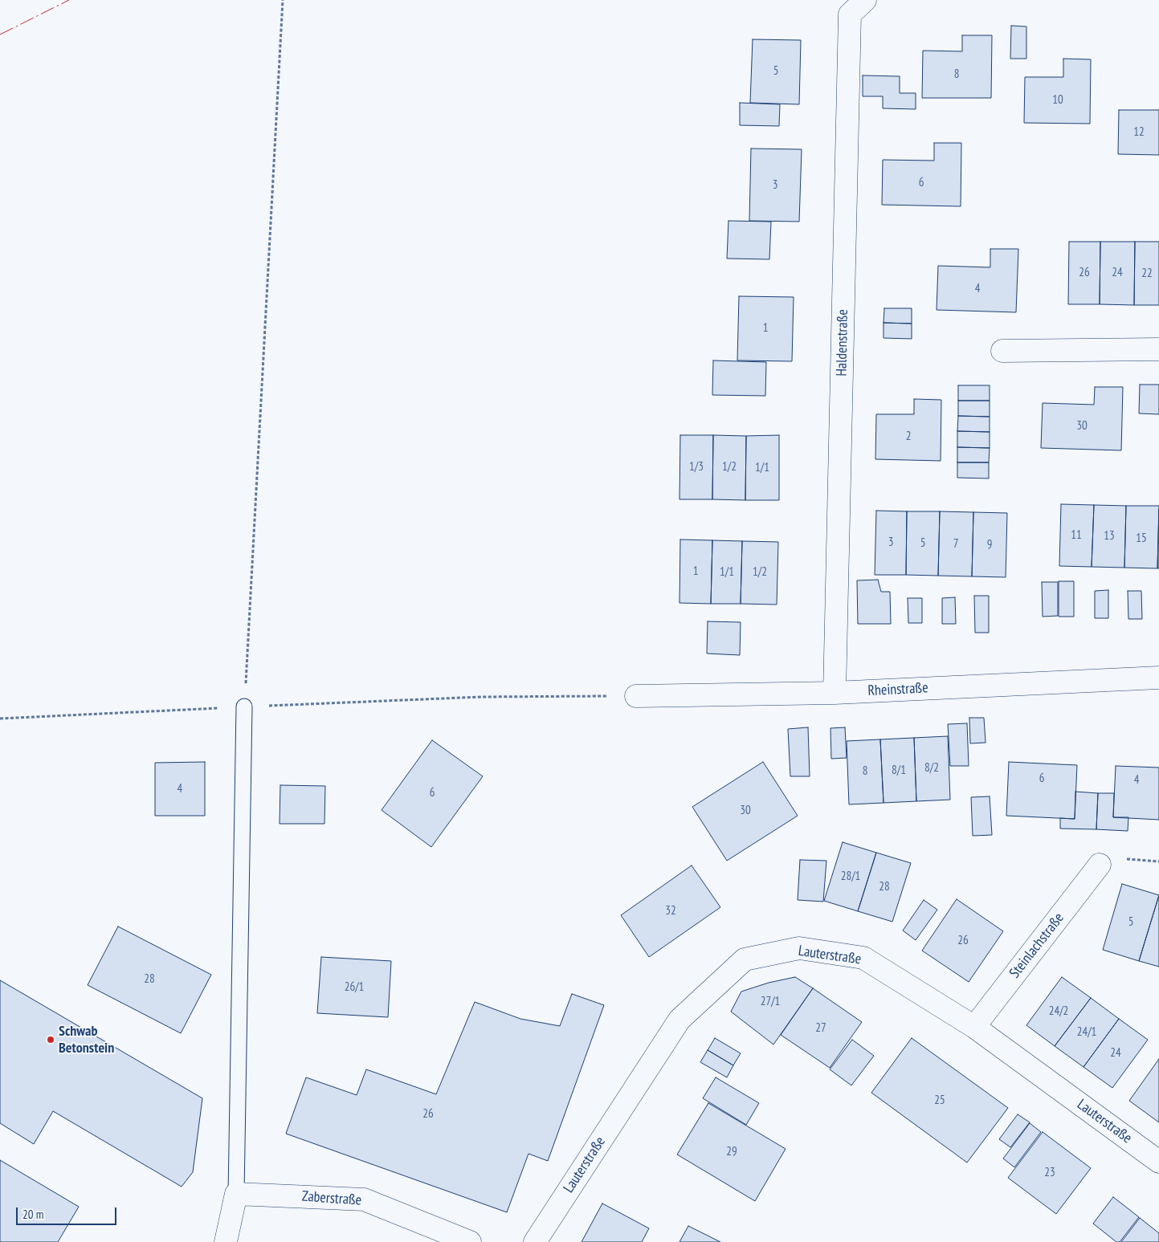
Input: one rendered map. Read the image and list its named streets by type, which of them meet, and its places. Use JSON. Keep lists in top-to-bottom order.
{
  "streets": {
    "street": [
      "Haldenstraße",
      "Rheinstraße",
      "Steinlachstraße",
      "Lauterstraße",
      "Zaberstraße"
    ]
  },
  "crossings": [
    ["Haldenstraße", "Rheinstraße"],
    ["Steinlachstraße", "Lauterstraße"]
  ],
  "places": ["Schwab Betonstein"],
  "house_numbers": [
    "5",
    "8",
    "10",
    "12",
    "6",
    "3",
    "26",
    "24",
    "22",
    "4",
    "1",
    "30",
    "2",
    "1/3",
    "1/2",
    "1/1",
    "11",
    "13",
    "15",
    "3",
    "5",
    "7",
    "9",
    "1",
    "1/1",
    "1/2",
    "8/2",
    "8/1",
    "8",
    "6",
    "4",
    "4",
    "6",
    "30",
    "28/1",
    "28",
    "32",
    "5",
    "26",
    "28",
    "26/1",
    "27/1",
    "24/2",
    "27",
    "24/1",
    "24",
    "25",
    "26",
    "29",
    "23"
  ],
  "scale_bar": "20 m"
}
